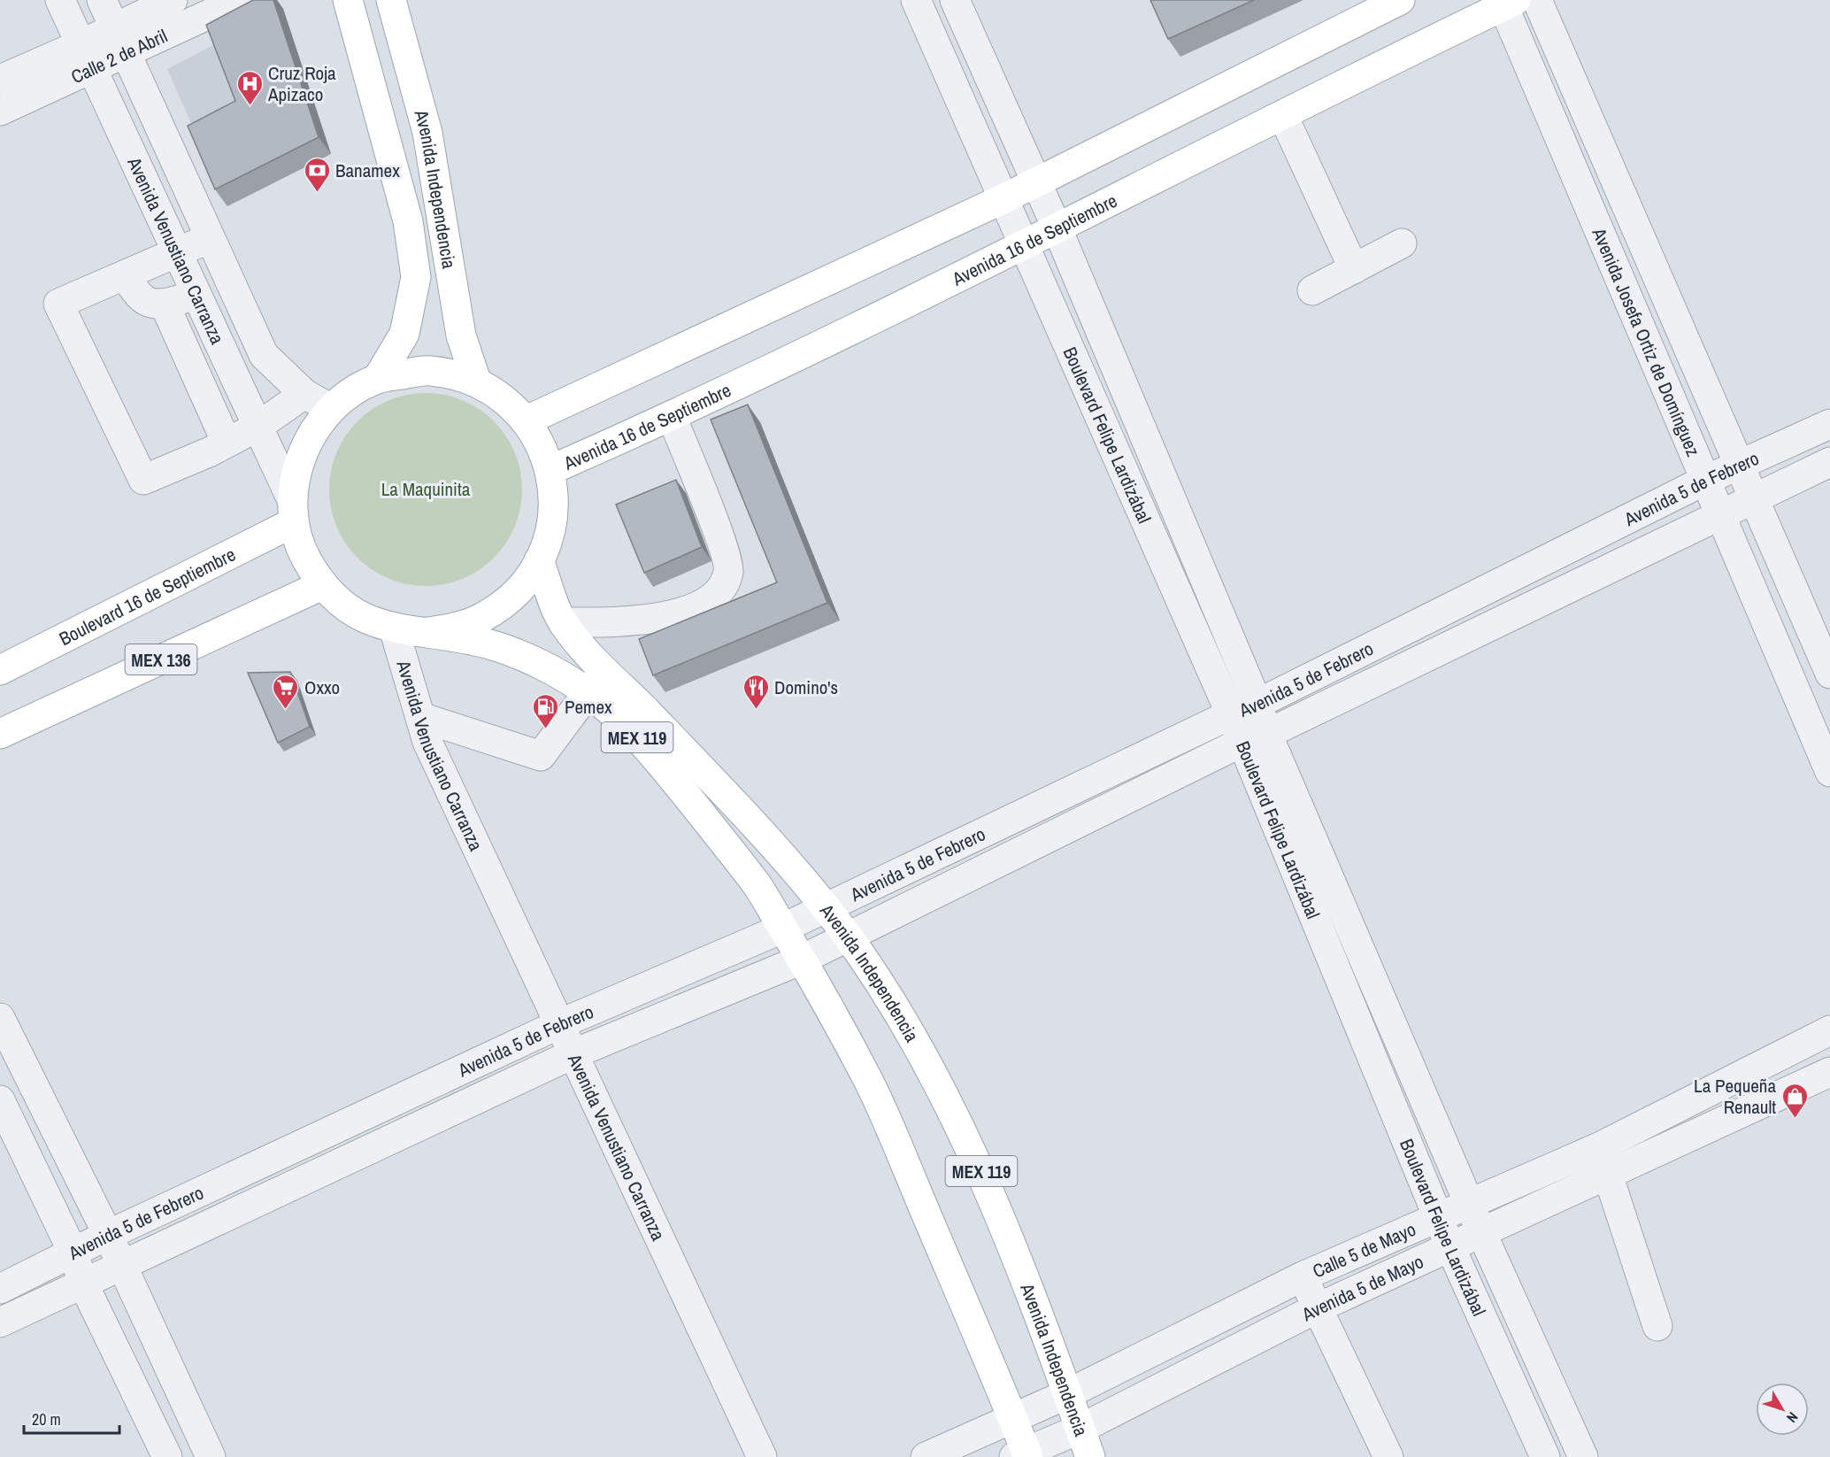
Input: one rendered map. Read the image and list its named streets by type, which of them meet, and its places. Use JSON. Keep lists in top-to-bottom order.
{
  "streets": {
    "main road": [
      "Avenida Independencia",
      "Avenida 16 de Septiembre",
      "Boulevard 16 de Septiembre",
      "MEX 136",
      "MEX 119"
    ],
    "street": [
      "Calle 2 de Abril",
      "Avenida Venustiano Carranza",
      "Avenida Josefa Ortiz de Domínguez",
      "Boulevard Felipe Lardizábal",
      "Avenida 5 de Febrero",
      "Calle 5 de Mayo",
      "Avenida 5 de Mayo"
    ]
  },
  "crossings": [
    ["Calle 2 de Abril", "Avenida Venustiano Carranza"],
    ["Avenida Independencia", "Avenida 5 de Febrero"],
    ["Avenida Independencia", "Calle 5 de Mayo"],
    ["Avenida Independencia", "Avenida 5 de Mayo"],
    ["Avenida 16 de Septiembre", "Avenida Josefa Ortiz de Domínguez"],
    ["Avenida 16 de Septiembre", "Boulevard Felipe Lardizábal"],
    ["Avenida Venustiano Carranza", "Avenida 5 de Febrero"],
    ["Avenida Venustiano Carranza", "Boulevard 16 de Septiembre"],
    ["Avenida Josefa Ortiz de Domínguez", "Avenida 5 de Febrero"],
    ["Boulevard Felipe Lardizábal", "Avenida 5 de Febrero"],
    ["Boulevard Felipe Lardizábal", "Calle 5 de Mayo"],
    ["Boulevard Felipe Lardizábal", "Avenida 5 de Mayo"]
  ],
  "parks": ["La Maquinita"],
  "places": {
    "hospital": ["Cruz Roja Apizaco"],
    "bank": ["Banamex"],
    "supermarket": ["Oxxo"],
    "restaurant": ["Domino's"],
    "fuel station": ["Pemex"],
    "shop": ["La Pequeña Renault"]
  },
  "scale_bar": "20 m",
  "north": "bottom right"
}
